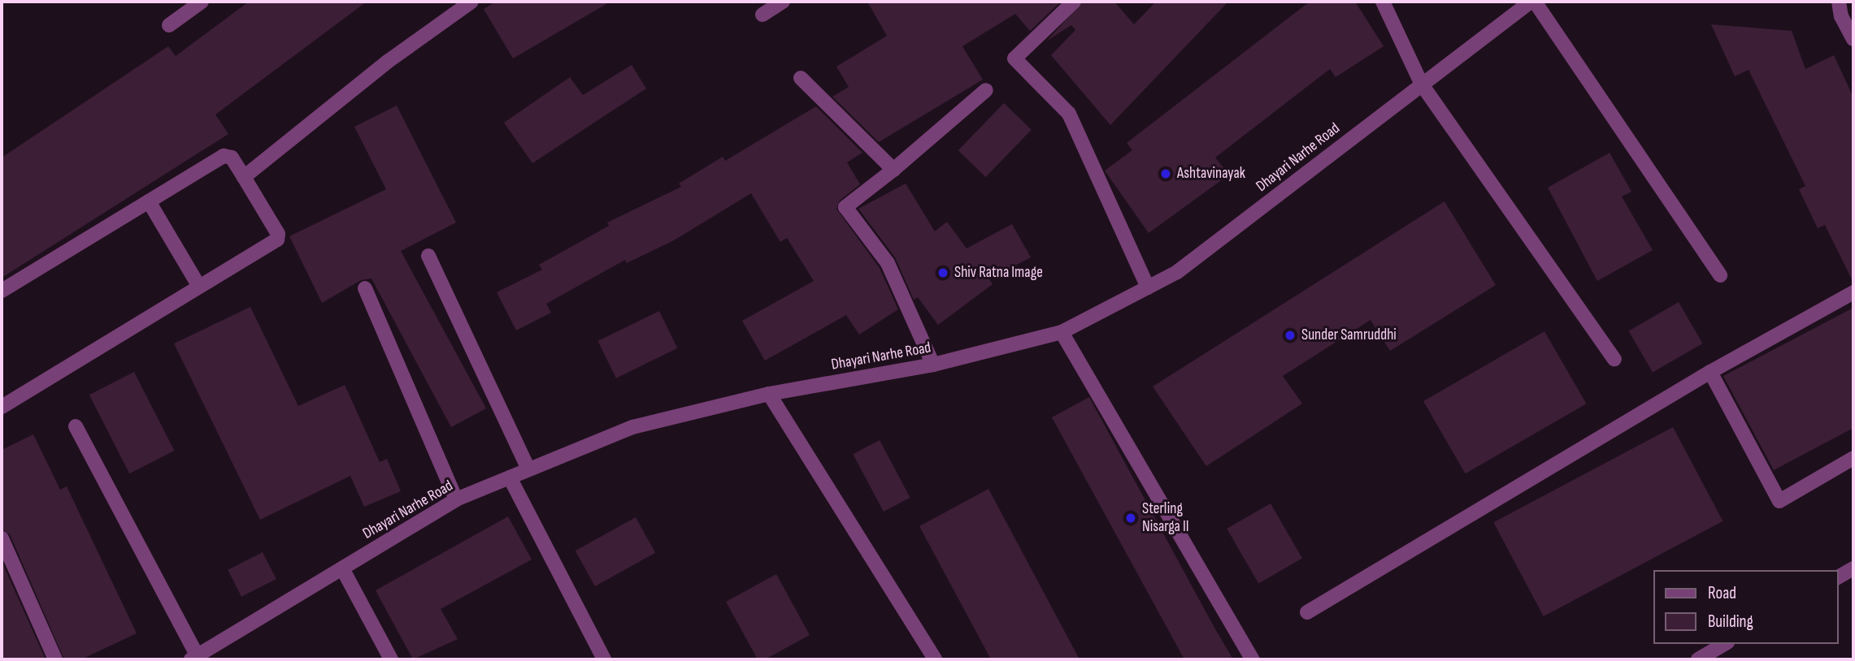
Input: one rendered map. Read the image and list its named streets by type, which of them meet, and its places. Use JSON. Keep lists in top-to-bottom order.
{
  "streets": {
    "street": ["Dhayari Narhe Road"]
  },
  "places": [
    "Ashtavinayak",
    "Shiv Ratna Image",
    "Sunder Samruddhi",
    "Sterling Nisarga II"
  ],
  "legend": ["Road", "Building"]
}
